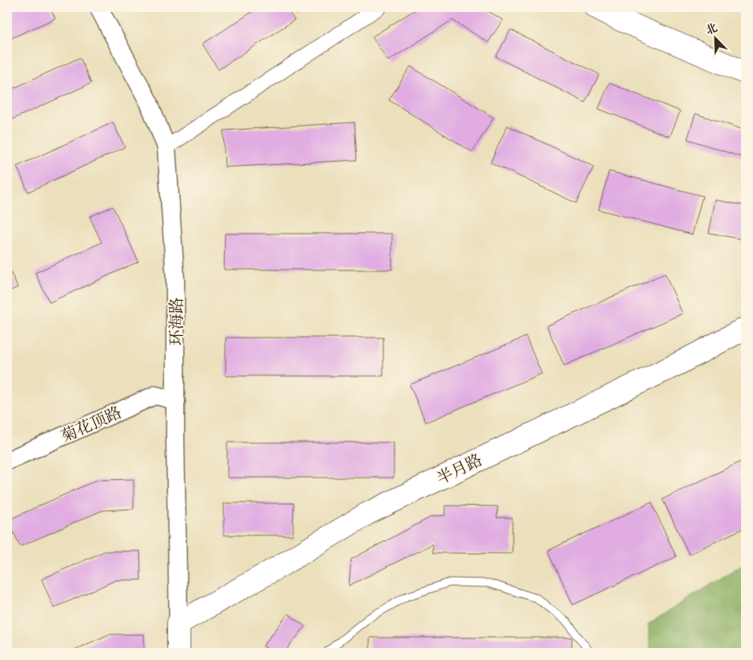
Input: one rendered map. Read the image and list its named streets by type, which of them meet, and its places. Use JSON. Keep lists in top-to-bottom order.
{
  "streets": {
    "main road": ["环海路", "半月路"],
    "street": ["菊花顶路"]
  },
  "crossings": [
    ["环海路", "菊花顶路"],
    ["环海路", "半月路"]
  ],
  "north": "top left"
}
